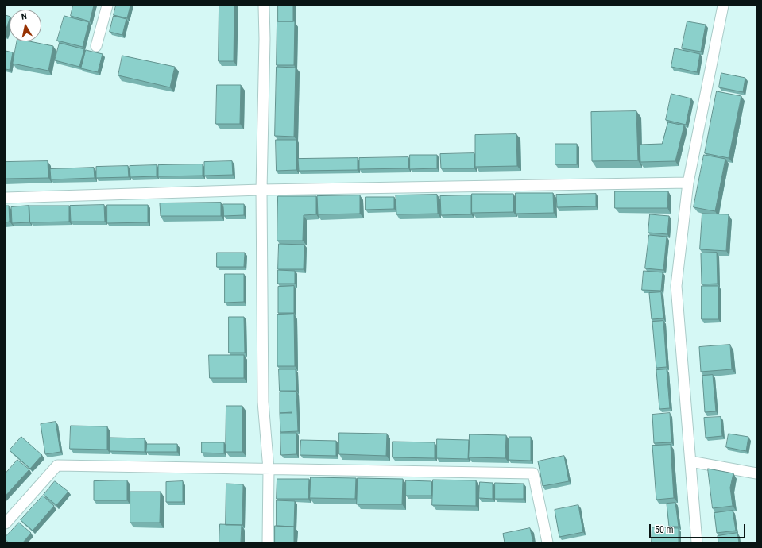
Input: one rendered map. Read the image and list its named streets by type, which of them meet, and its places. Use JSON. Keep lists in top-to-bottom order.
{
  "scale_bar": "50 m",
  "north": "top"
}
